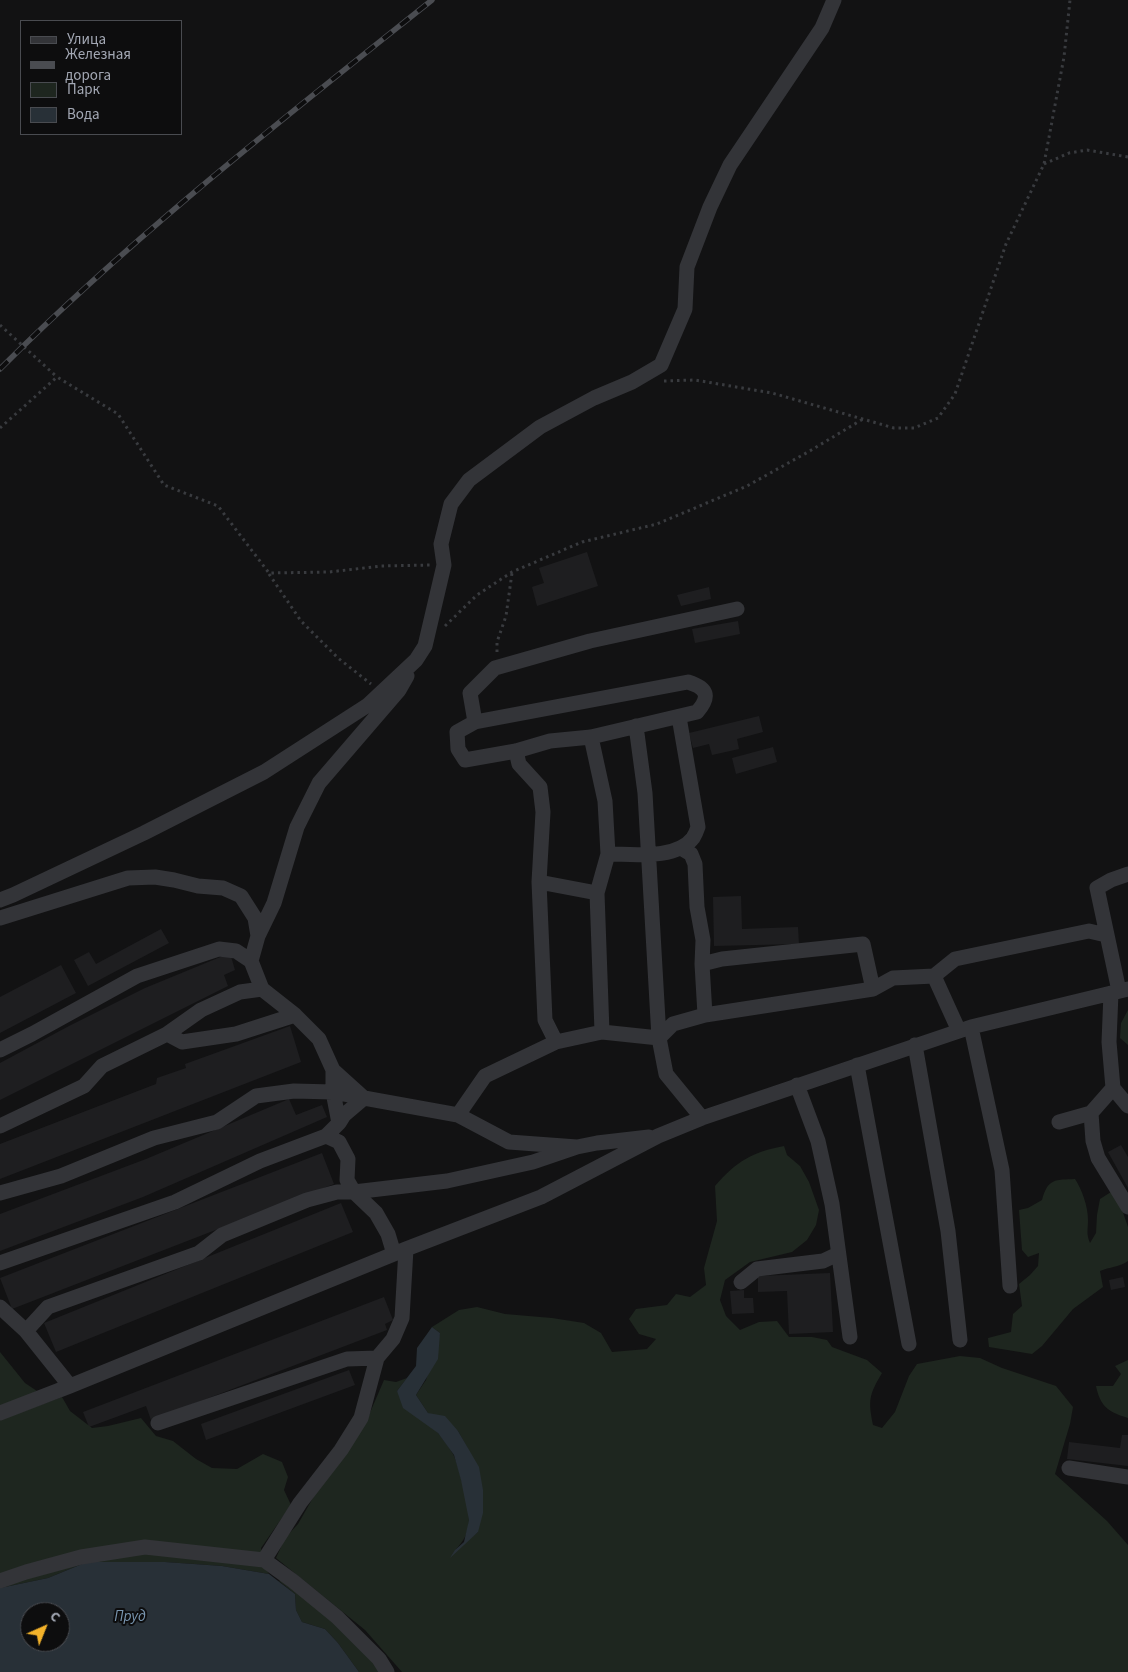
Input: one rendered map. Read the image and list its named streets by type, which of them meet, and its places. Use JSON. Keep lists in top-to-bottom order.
{
  "water": ["Пруд"],
  "legend": [
    "Улица",
    "Железная дорога",
    "Парк",
    "Вода"
  ],
  "north": "top right"
}
